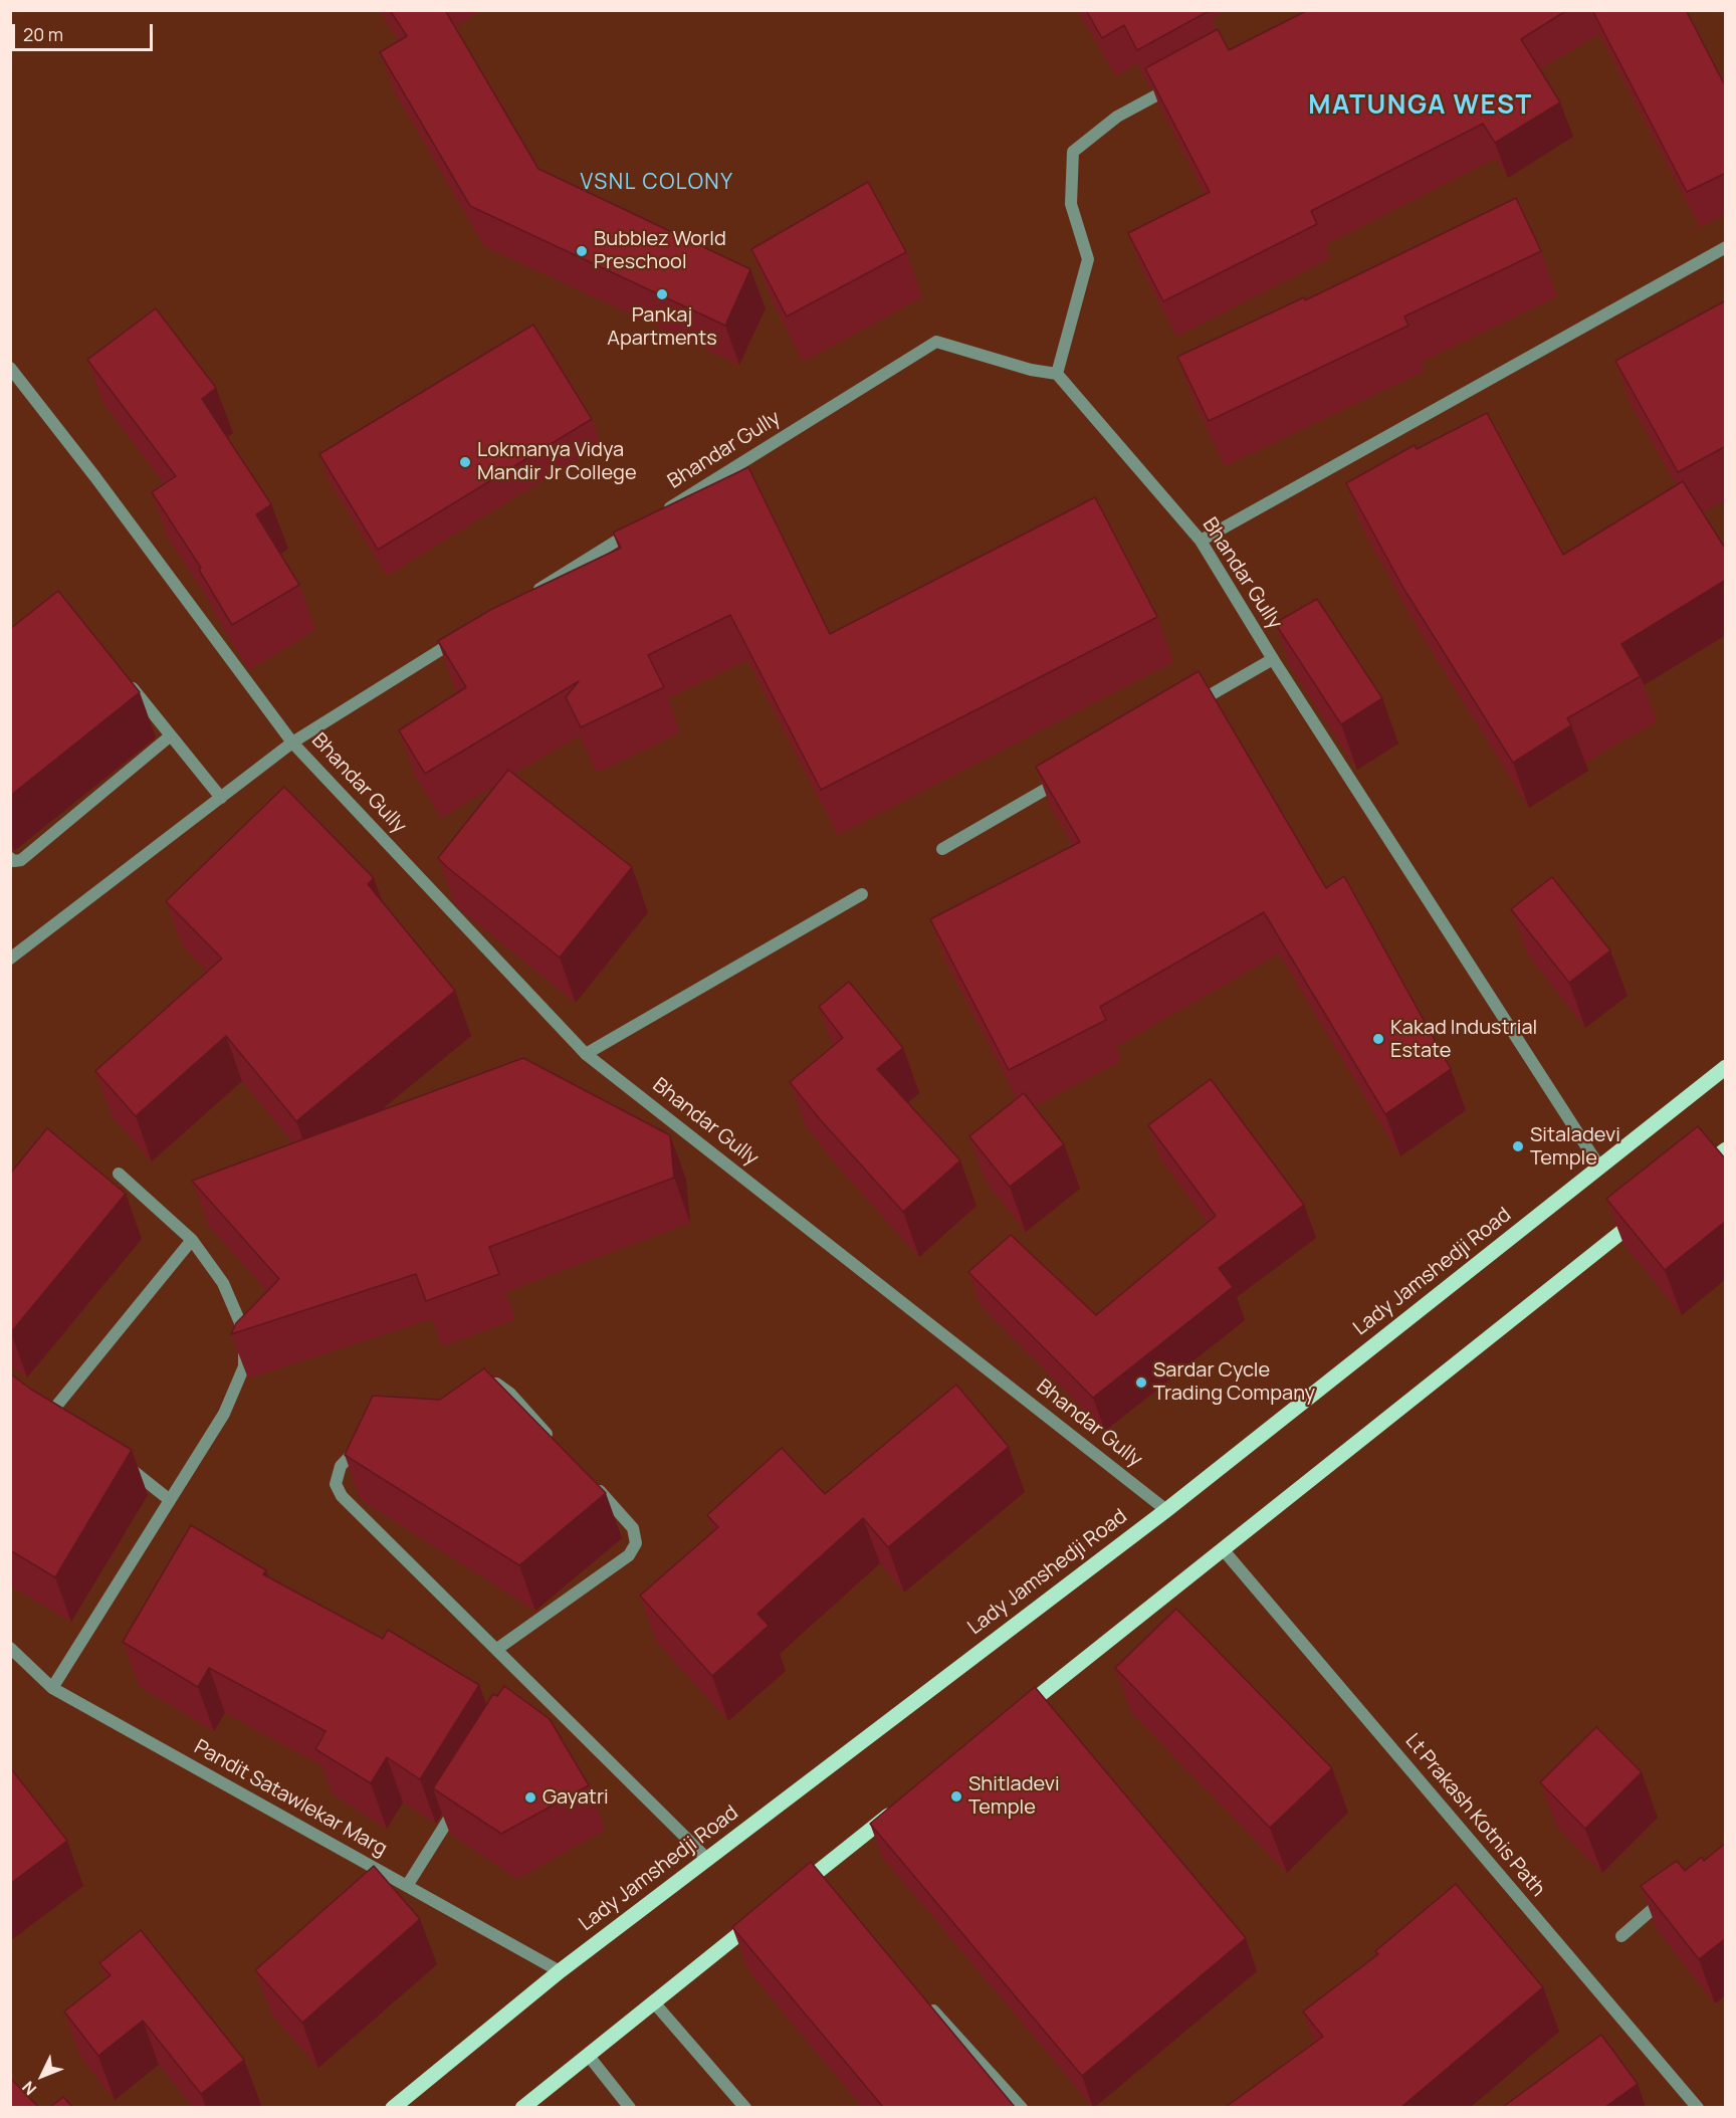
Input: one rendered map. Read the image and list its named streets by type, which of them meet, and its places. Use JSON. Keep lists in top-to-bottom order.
{
  "streets": {
    "main road": ["Lady Jamshedji Road"],
    "street": ["Bhandar Gully", "Pandit Satawlekar Marg", "Lt Prakash Kotnis Path"]
  },
  "crossings": [
    ["Bhandar Gully", "Lady Jamshedji Road"],
    ["Lady Jamshedji Road", "Pandit Satawlekar Marg"]
  ],
  "districts": ["MATUNGA WEST", "VSNL COLONY"],
  "places": [
    "Bubblez World Preschool",
    "Pankaj Apartments",
    "Lokmanya Vidya Mandir Jr College",
    "Kakad Industrial Estate",
    "Sitaladevi Temple",
    "Sardar Cycle Trading Company",
    "Shitladevi Temple",
    "Gayatri"
  ],
  "scale_bar": "20 m",
  "north": "bottom left"
}
